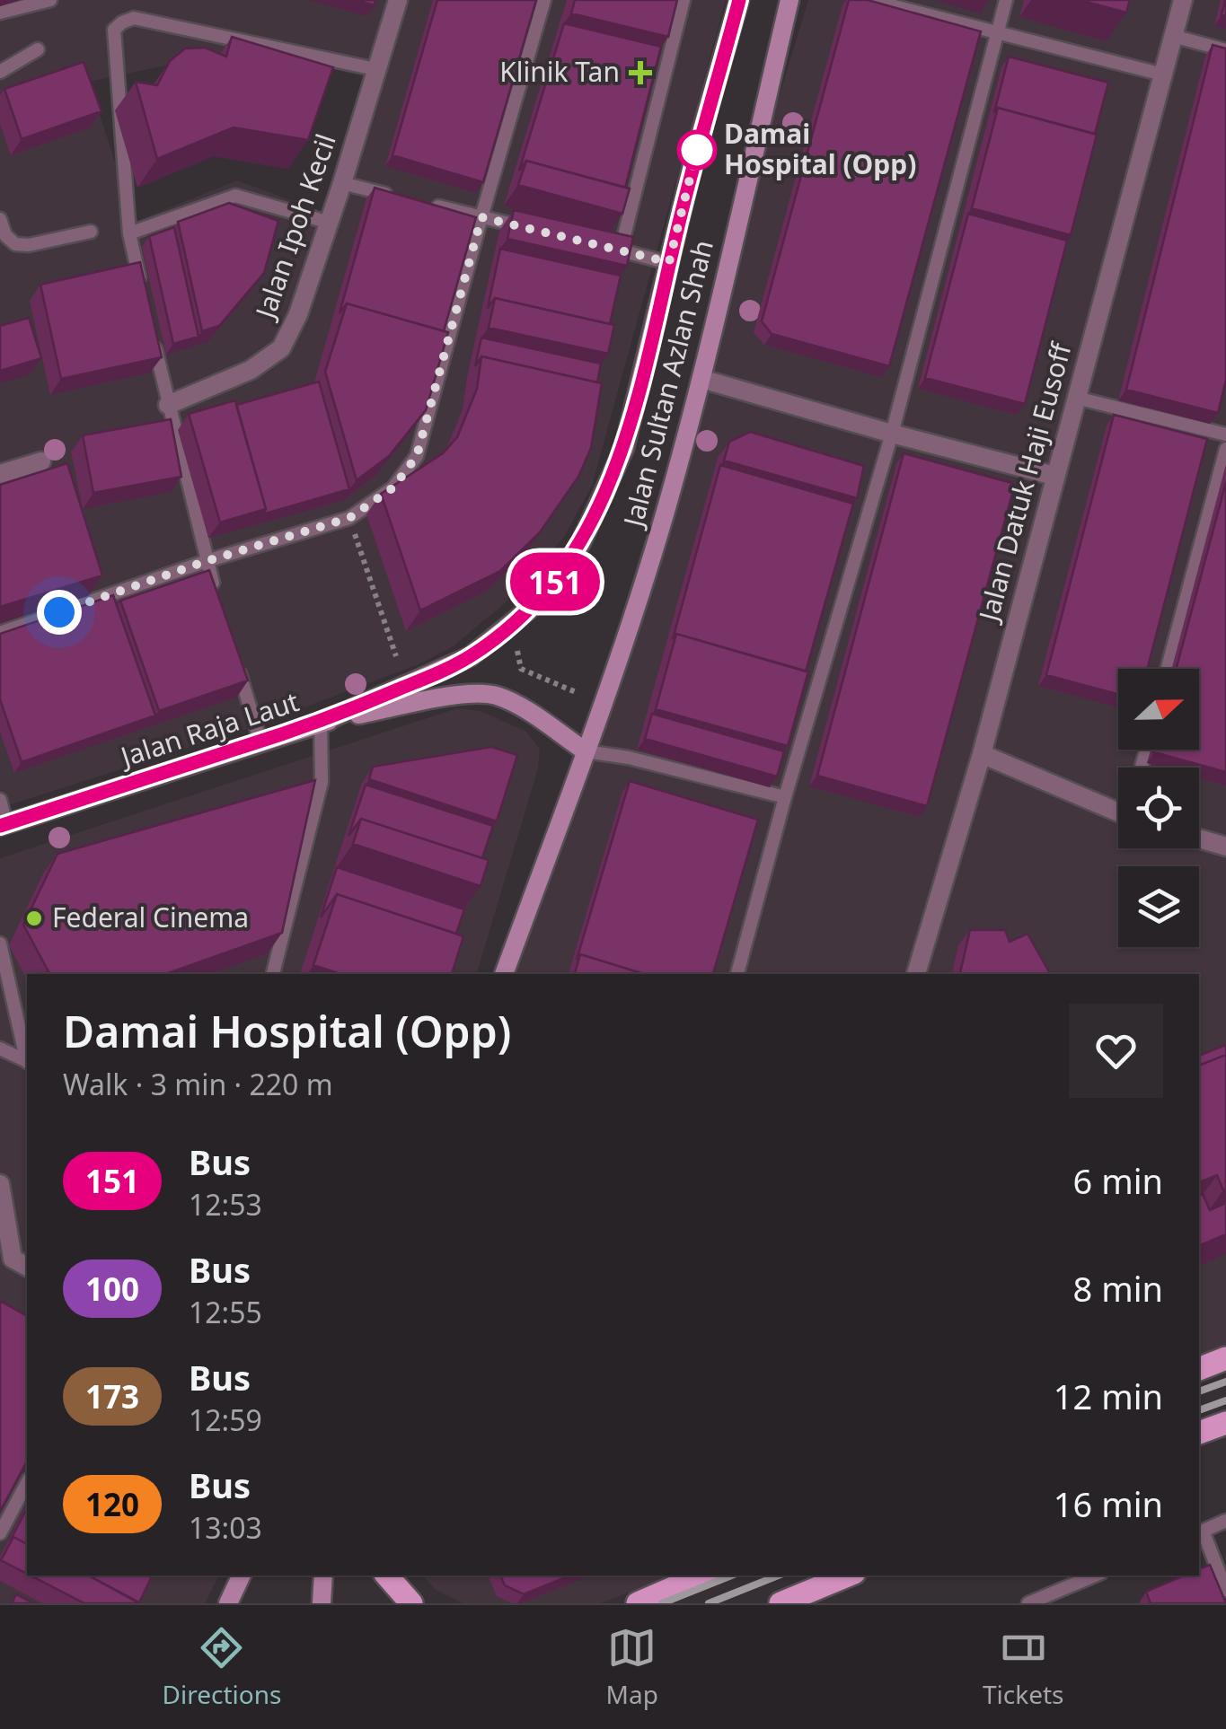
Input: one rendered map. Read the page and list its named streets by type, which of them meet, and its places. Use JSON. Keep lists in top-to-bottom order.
{
  "streets": {
    "main road": ["Jalan Sultan Azlan Shah", "Jalan Raja Laut"],
    "street": ["Jalan Ipoh Kecil", "Jalan Datuk Haji Eusoff"]
  },
  "crossings": [
    ["Jalan Sultan Azlan Shah", "Jalan Raja Laut"]
  ],
  "places": {
    "health": ["Klinik Tan"],
    "other": ["Damai Hospital (Opp)", "Federal Cinema"]
  },
  "lines": ["bus line 151"],
  "north": "right",
  "page": {
    "on_map": "151",
    "heading": ["Damai Hospital (Opp)", "Walk · 3 min · 220 m"],
    "list": [
      {
        "mark": "151",
        "name": "Bus",
        "note": "12:53",
        "value": "6 min"
      },
      {
        "mark": "100",
        "name": "Bus",
        "note": "12:55",
        "value": "8 min"
      },
      {
        "mark": "173",
        "name": "Bus",
        "note": "12:59",
        "value": "12 min"
      },
      {
        "mark": "120",
        "name": "Bus",
        "note": "13:03",
        "value": "16 min"
      }
    ],
    "tabs": ["Directions", "Map", "Tickets"]
  }
}
